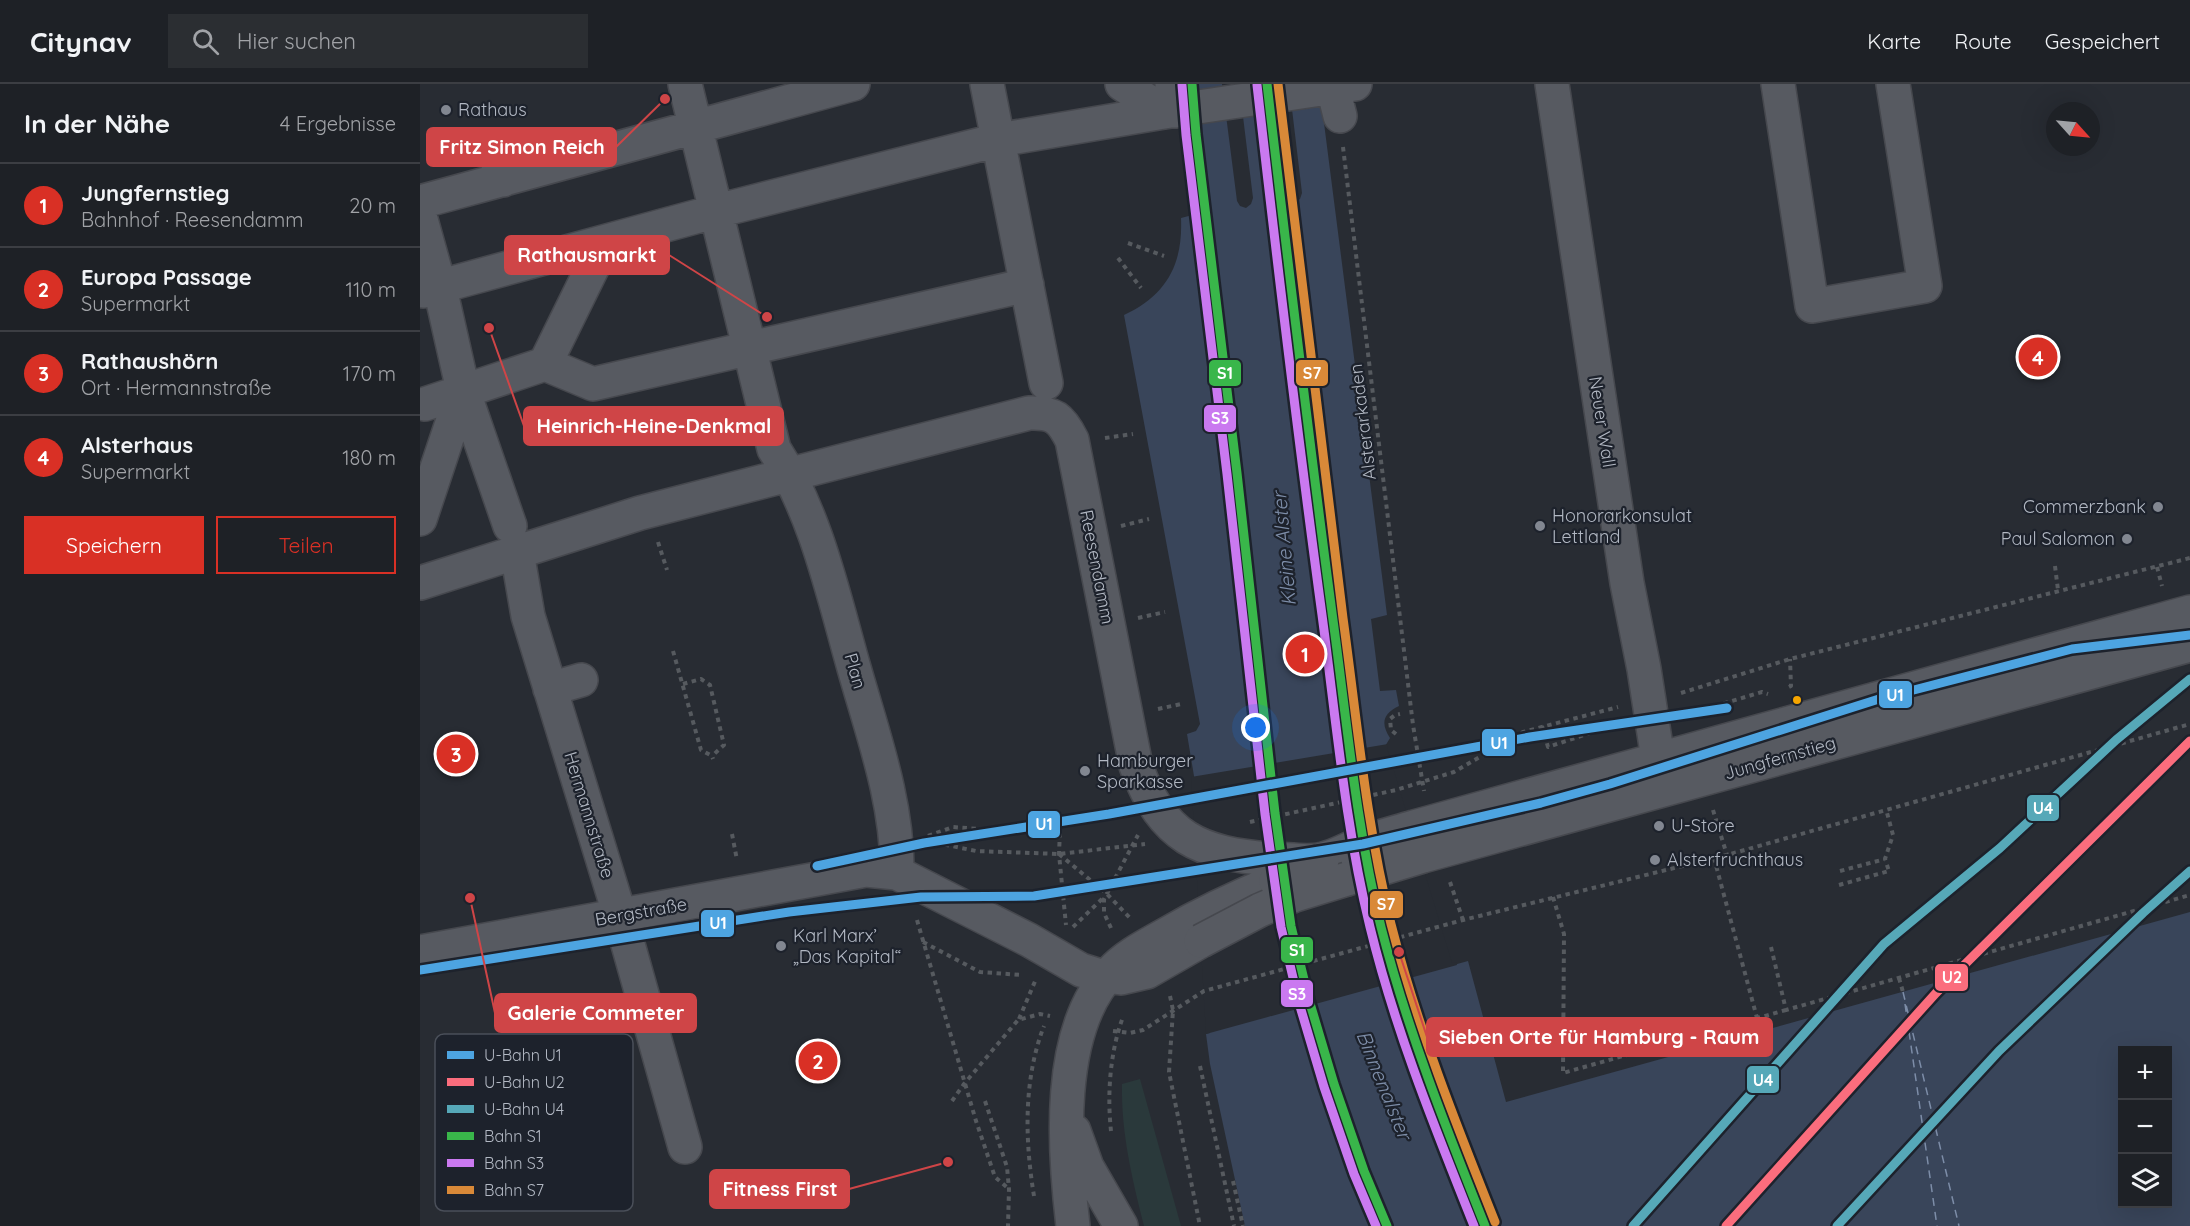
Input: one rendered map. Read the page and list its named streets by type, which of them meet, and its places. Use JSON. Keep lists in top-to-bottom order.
{
  "streets": {
    "street": [
      "Neuer Wall",
      "Reesendamm",
      "Plan",
      "Jungfernstieg",
      "Hermannstraße",
      "Bergstraße"
    ],
    "path": ["Alsterarkaden"]
  },
  "crossings": [
    ["Neuer Wall", "Jungfernstieg"],
    ["Reesendamm", "Plan"],
    ["Reesendamm", "Jungfernstieg"],
    ["Reesendamm", "Hermannstraße"],
    ["Plan", "Bergstraße"],
    ["Hermannstraße", "Bergstraße"]
  ],
  "water": ["Kleine Alster", "Binnenalster"],
  "places": [
    "Fritz Simon Reich",
    "Rathaus",
    "Rathausmarkt",
    "Heinrich-Heine-Denkmal",
    "Commerzbank",
    "Honorarkonsulat Lettland",
    "Paul Salomon",
    "Hamburger Sparkasse",
    "U-Store",
    "Alsterfruchthaus",
    "Galerie Commeter",
    "Karl Marx’ „Das Kapital“",
    "Sieben Orte für Hamburg - Raum",
    "Fitness First"
  ],
  "lines": [
    "rail line S1",
    "rail line S7",
    "rail line S3",
    "metro line U1",
    "metro line U4",
    "metro line U2"
  ],
  "legend": [
    "U-Bahn U1",
    "U-Bahn U2",
    "U-Bahn U4",
    "Bahn S1",
    "Bahn S3",
    "Bahn S7"
  ],
  "north": "bottom right",
  "page": {
    "header": "Citynav",
    "search": "Hier suchen",
    "nav": ["Karte", "Route", "Gespeichert"],
    "heading": ["In der Nähe", "4 Ergebnisse"],
    "list": [
      {
        "mark": "1",
        "name": "Jungfernstieg",
        "note": "Bahnhof · Reesendamm",
        "value": "20 m"
      },
      {
        "mark": "2",
        "name": "Europa Passage",
        "note": "Supermarkt",
        "value": "110 m"
      },
      {
        "mark": "3",
        "name": "Rathaushörn",
        "note": "Ort · Hermannstraße",
        "value": "170 m"
      },
      {
        "mark": "4",
        "name": "Alsterhaus",
        "note": "Supermarkt",
        "value": "180 m"
      }
    ],
    "pins": [
      "4",
      "1",
      "3",
      "2"
    ],
    "buttons": ["Speichern", "Teilen"],
    "map_buttons": ["+", "−"]
  }
}
